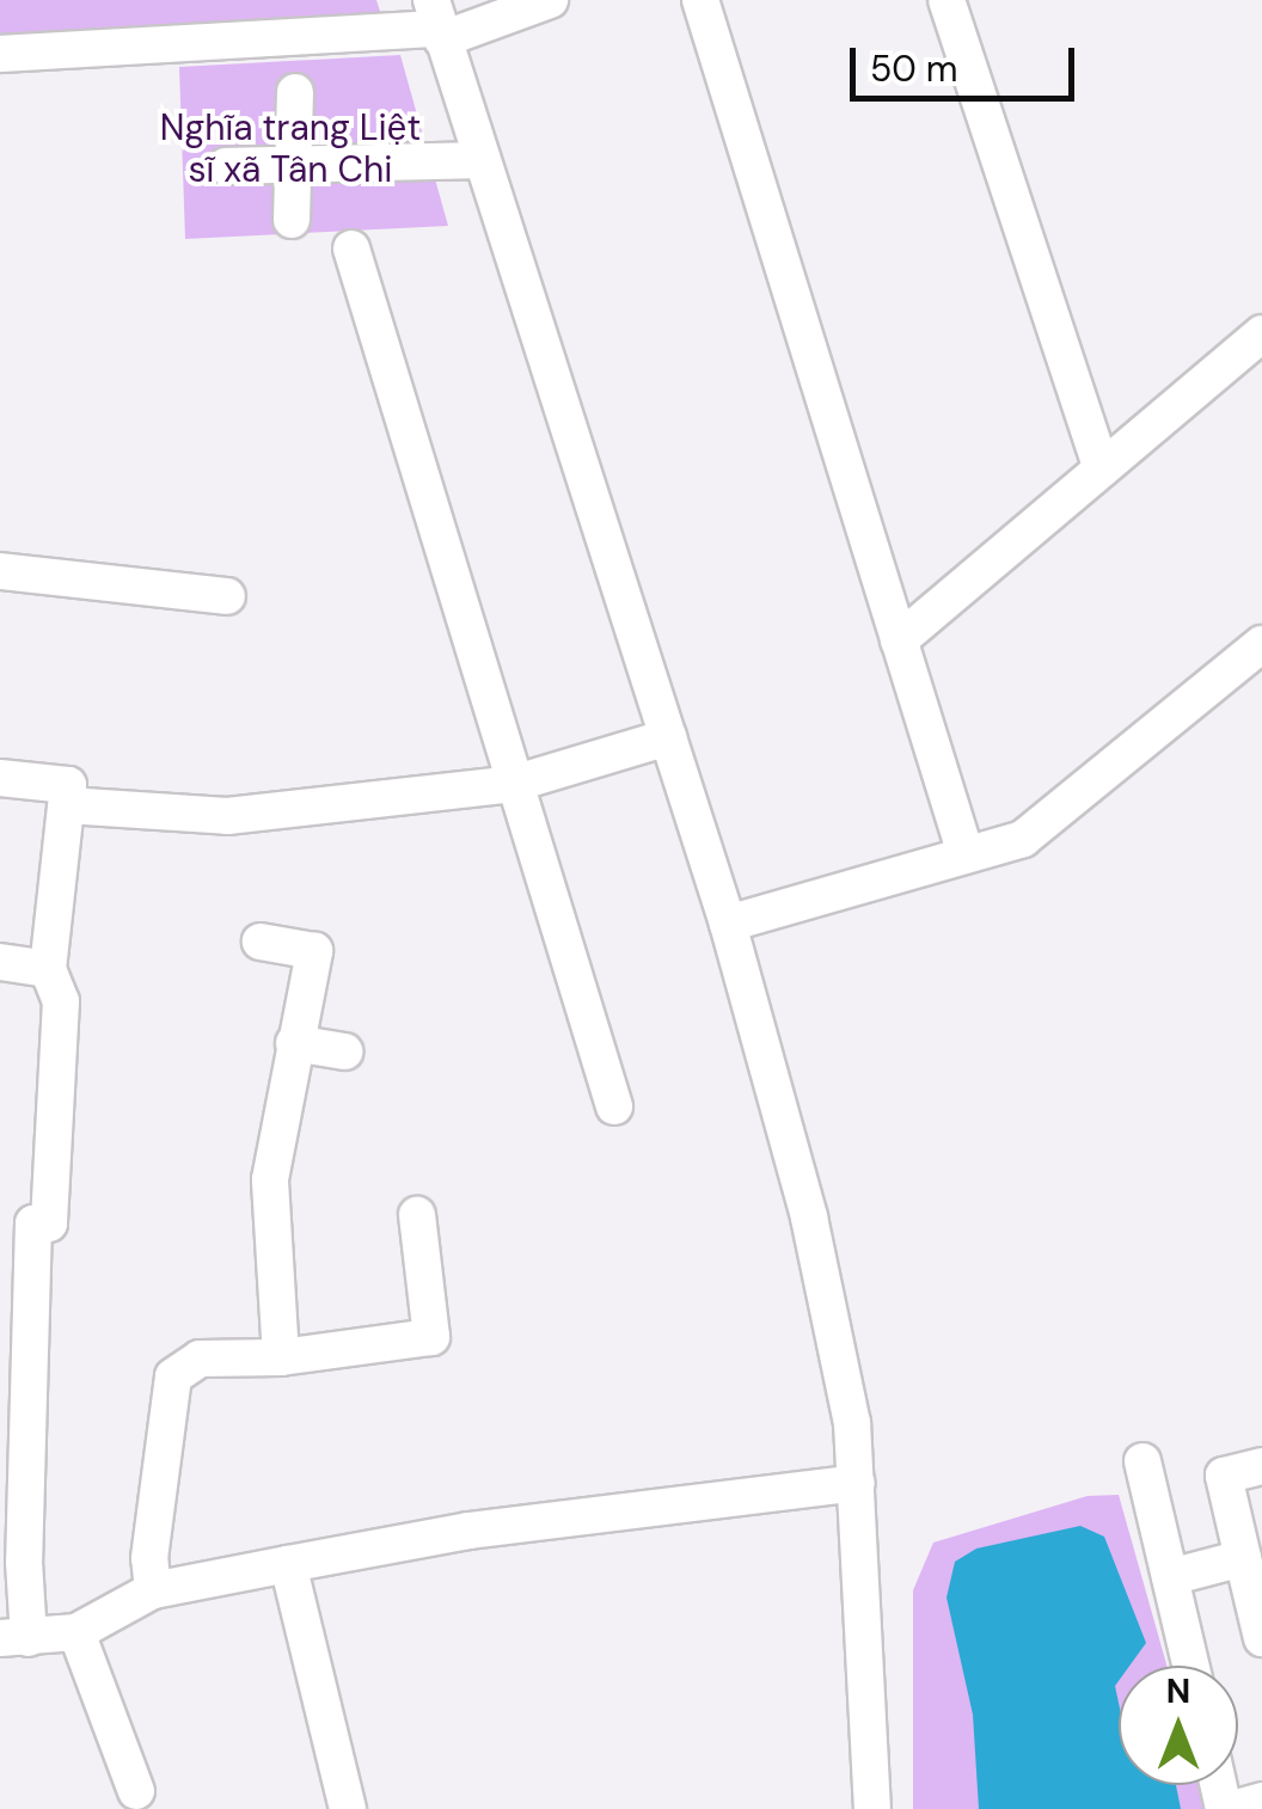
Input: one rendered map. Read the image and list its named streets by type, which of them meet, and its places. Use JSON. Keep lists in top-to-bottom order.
{
  "parks": ["Nghĩa trang Liệt sĩ xã Tân Chi"],
  "scale_bar": "50 m",
  "north": "top"
}
